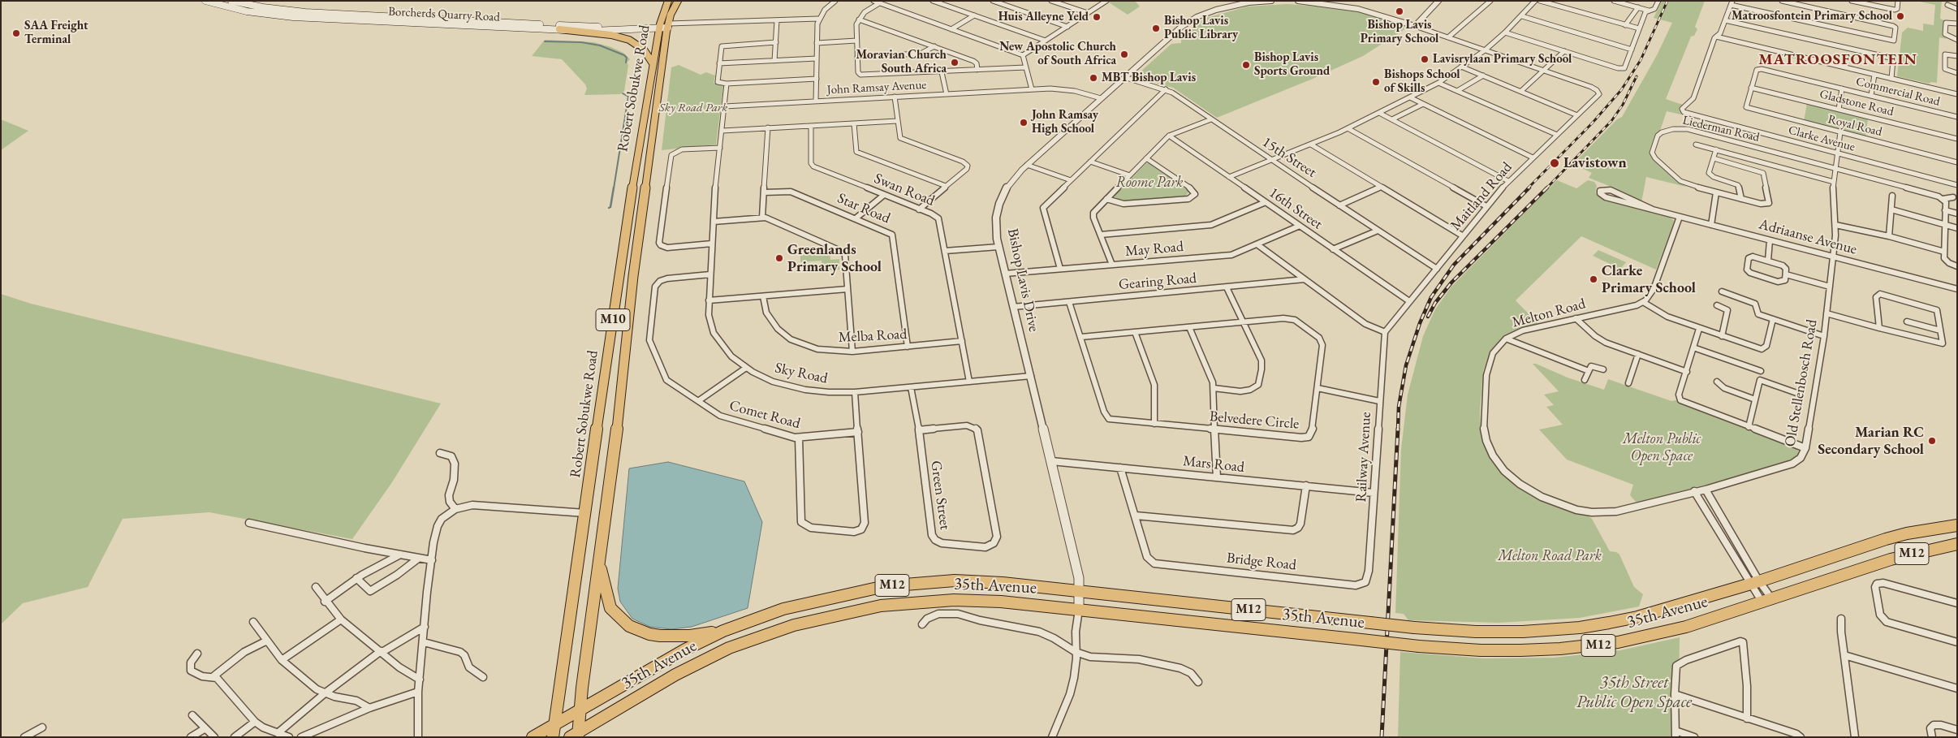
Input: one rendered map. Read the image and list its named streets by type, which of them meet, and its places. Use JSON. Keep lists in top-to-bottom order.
{
  "streets": {
    "main road": [
      "Borcherds Quarry Road",
      "Robert Sobukwe Road",
      "M10",
      "M12",
      "35th Avenue"
    ],
    "street": [
      "John Ramsay Avenue",
      "Commercial Road",
      "Gladstone Road",
      "Royal Road",
      "Liederman Road",
      "Clarke Avenue",
      "15th Street",
      "Swan Road",
      "Maitland Road",
      "Star Road",
      "16th Street",
      "Adriaanse Avenue",
      "May Road",
      "Bishop Lavis Drive",
      "Gearing Road",
      "Melton Road",
      "Melba Road",
      "Sky Road",
      "Old Stellenbosch Road",
      "Comet Road",
      "Belvedere Circle",
      "Railway Avenue",
      "Mars Road",
      "Green Street",
      "Bridge Road"
    ]
  },
  "crossings": [
    ["Borcherds Quarry Road", "Robert Sobukwe Road"],
    ["John Ramsay Avenue", "Bishop Lavis Drive"],
    ["John Ramsay Avenue", "Sky Road"],
    ["Robert Sobukwe Road", "M12"],
    ["Robert Sobukwe Road", "35th Avenue"],
    ["Commercial Road", "Gladstone Road"],
    ["Commercial Road", "Royal Road"],
    ["Royal Road", "Old Stellenbosch Road"],
    ["Liederman Road", "Old Stellenbosch Road"],
    ["Clarke Avenue", "Old Stellenbosch Road"],
    ["15th Street", "Maitland Road"],
    ["15th Street", "Bishop Lavis Drive"],
    ["Swan Road", "Melba Road"],
    ["Swan Road", "Sky Road"],
    ["Maitland Road", "16th Street"],
    ["Maitland Road", "Railway Avenue"],
    ["Star Road", "Melba Road"],
    ["16th Street", "May Road"],
    ["Adriaanse Avenue", "Old Stellenbosch Road"],
    ["May Road", "Bishop Lavis Drive"],
    ["Bishop Lavis Drive", "Gearing Road"],
    ["Bishop Lavis Drive", "Sky Road"],
    ["Bishop Lavis Drive", "Mars Road"],
    ["Bishop Lavis Drive", "35th Avenue"],
    ["Gearing Road", "Belvedere Circle"],
    ["Melton Road", "Old Stellenbosch Road"],
    ["Sky Road", "Comet Road"],
    ["Sky Road", "Green Street"],
    ["Railway Avenue", "Mars Road"],
    ["Railway Avenue", "Bridge Road"],
    ["M12", "35th Avenue"]
  ],
  "districts": ["MATROOSFONTEIN"],
  "parks": [
    "Sky Road Park",
    "Roome Park",
    "Melton Public Open Space",
    "Melton Road Park",
    "35th Street Public Open Space"
  ],
  "places": [
    "Bishop Lavis Primary School",
    "Matroosfontein Primary School",
    "Huis Alleyne Yeld",
    "Bishop Lavis Public Library",
    "SAA Freight Terminal",
    "New Apostolic Church of South Africa",
    "Lavisrylaan Primary School",
    "Moravian Church South Africa",
    "Bishop Lavis Sports Ground",
    "MBT Bishop Lavis",
    "Bishops School of Skills",
    "John Ramsay High School",
    "Lavistown",
    "Greenlands Primary School",
    "Clarke Primary School",
    "Marian RC Secondary School"
  ]
}
